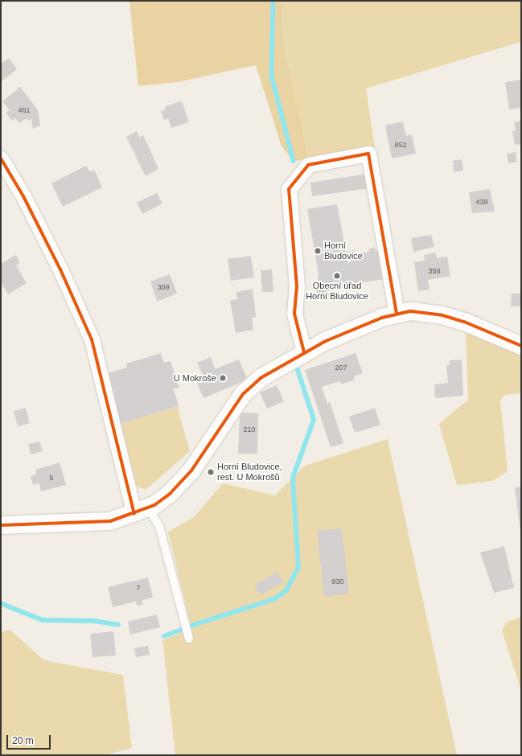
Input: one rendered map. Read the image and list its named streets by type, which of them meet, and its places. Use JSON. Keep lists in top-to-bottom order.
{
  "places": [
    "Horní Bludovice",
    "Obecní úřad Horní Bludovice",
    "U Mokroše",
    "Horní Bludovice, rest. U Mokrošů"
  ],
  "house_numbers": [
    "461",
    "852",
    "439",
    "358",
    "309",
    "207",
    "210",
    "5",
    "930",
    "7"
  ],
  "scale_bar": "20 m"
}
